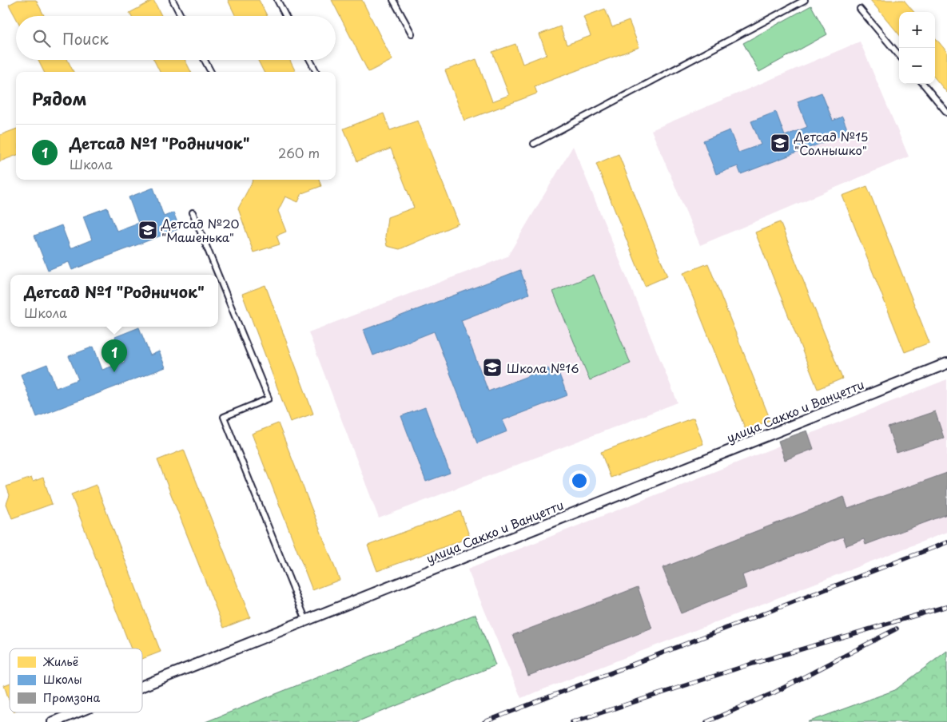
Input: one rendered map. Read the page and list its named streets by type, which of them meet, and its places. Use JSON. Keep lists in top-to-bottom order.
{
  "streets": {
    "street": ["улица Сакко и Ванцетти"]
  },
  "places": {
    "school or university": ["Детсад №15 \"Солнышко\"", "Детсад №20 \"Машенька\"", "Школа №16"]
  },
  "legend": ["Жильё", "Школы", "Промзона"],
  "page": {
    "map_buttons": ["+", "−"],
    "search": "Поиск",
    "heading": "Рядом",
    "list": [
      {
        "mark": "1",
        "name": "Детсад №1 \"Родничок\"",
        "note": "Школа",
        "value": "260 m"
      }
    ],
    "popup": ["Детсад №1 \"Родничок\"", "Школа"],
    "pins": "1"
  }
}
